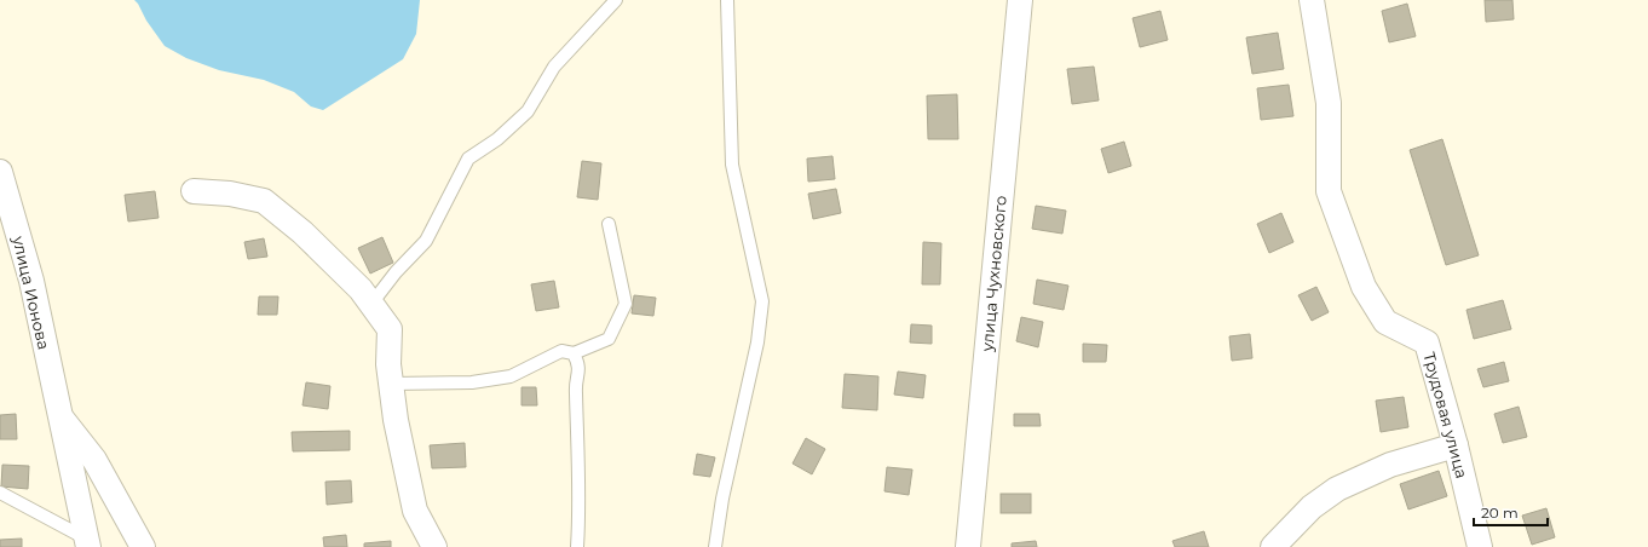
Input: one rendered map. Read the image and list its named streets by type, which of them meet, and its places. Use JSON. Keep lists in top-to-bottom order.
{
  "streets": {
    "street": ["улица Чухновского", "улица Ионова", "Трудовая улица"]
  },
  "scale_bar": "20 m"
}
